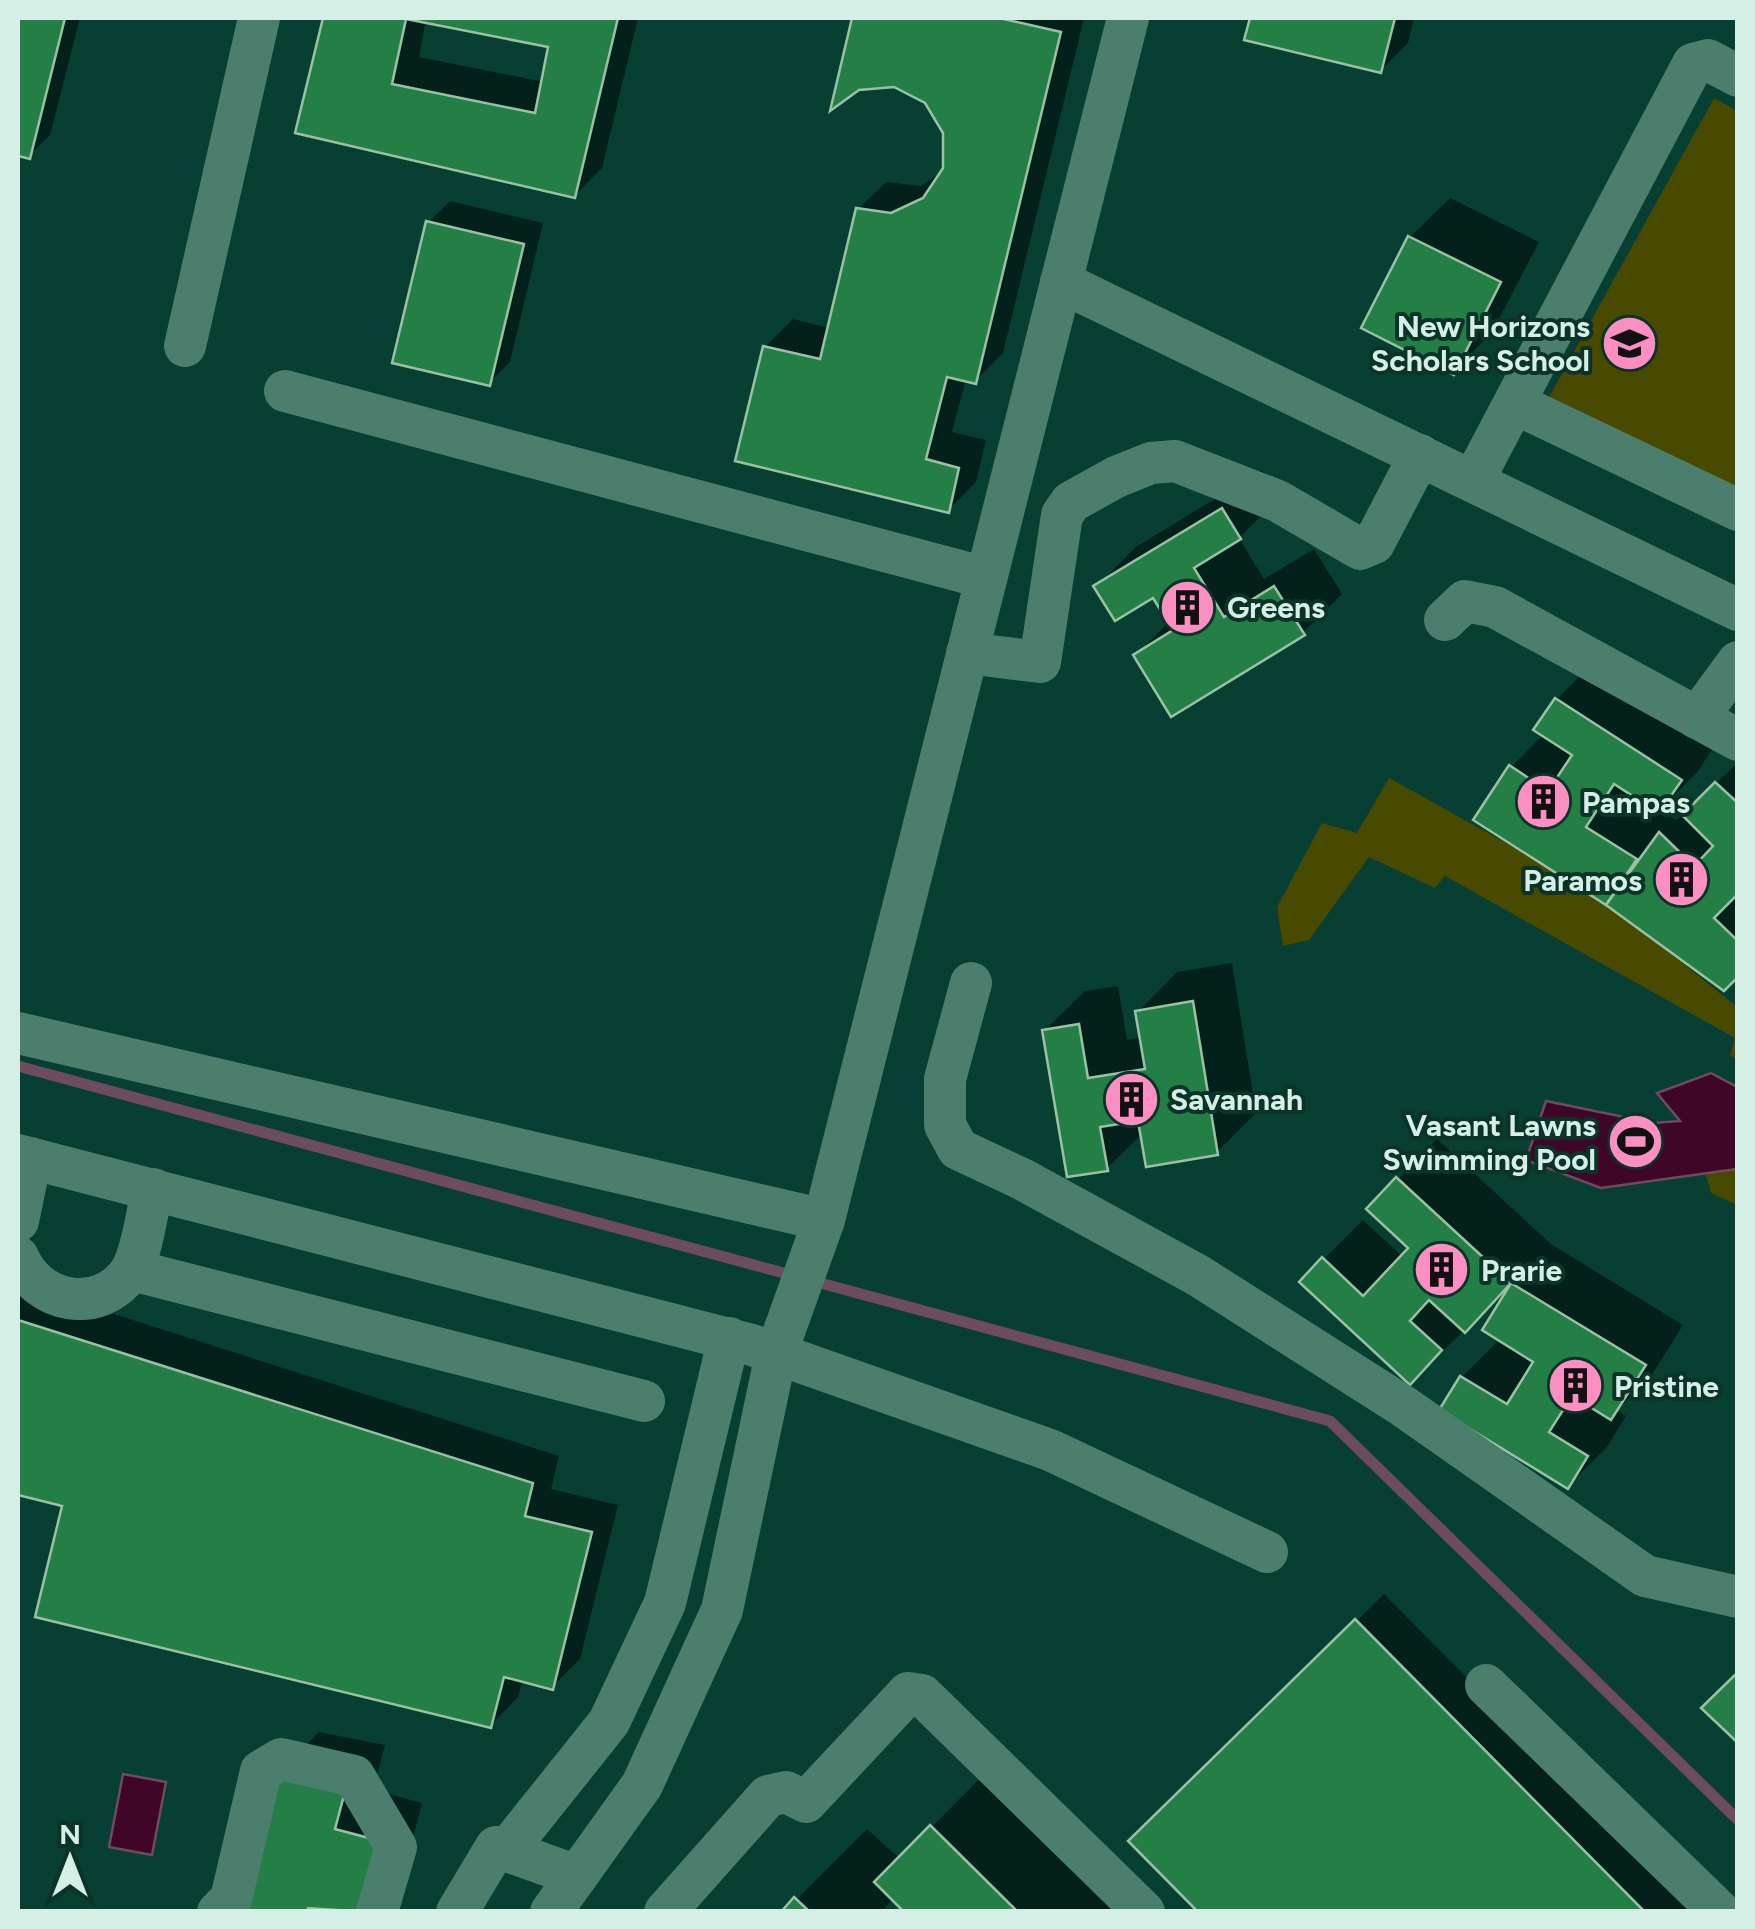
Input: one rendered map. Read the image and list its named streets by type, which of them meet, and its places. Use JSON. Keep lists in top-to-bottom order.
{
  "places": {
    "school or university": ["New Horizons Scholars School"],
    "building": [
      "Greens",
      "Pampas",
      "Paramos",
      "Savannah",
      "Prarie",
      "Pristine"
    ],
    "sports": ["Vasant Lawns Swimming Pool"]
  },
  "north": "top"
}
